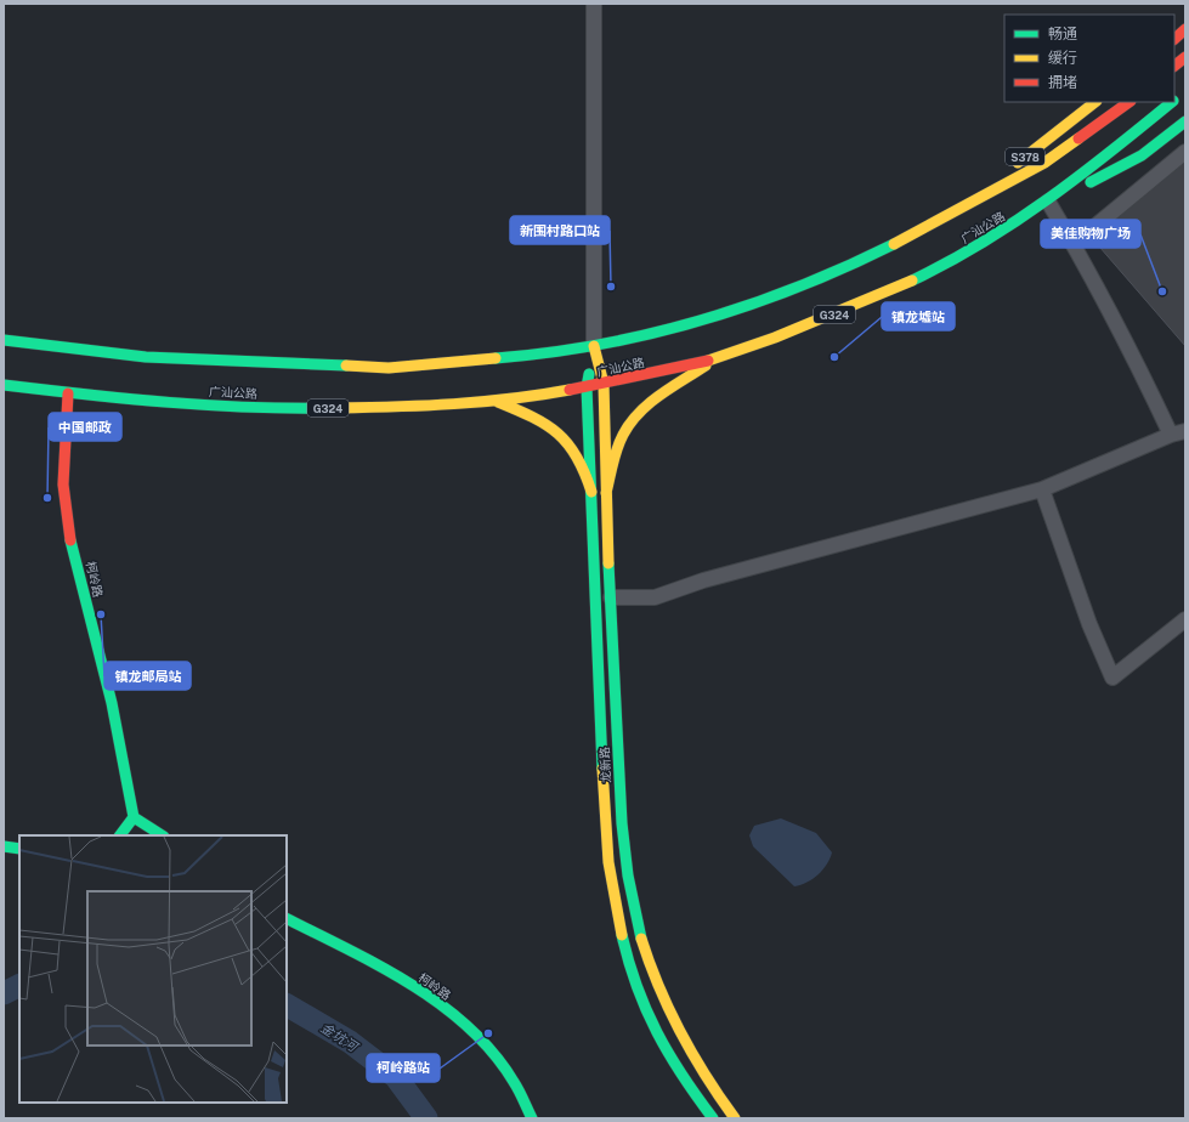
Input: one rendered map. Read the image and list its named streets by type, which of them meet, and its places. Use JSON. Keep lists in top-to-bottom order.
{
  "streets": {
    "main road": [
      "S378",
      "广汕公路",
      "G324",
      "柯岭路",
      "龙新路"
    ]
  },
  "crossings": [
    ["S378", "广汕公路"],
    ["广汕公路", "柯岭路"],
    ["广汕公路", "龙新路"]
  ],
  "water": ["金坑河"],
  "places": [
    "新围村路口站",
    "美佳购物广场",
    "镇龙墟站",
    "中国邮政",
    "镇龙邮局站",
    "柯岭路站"
  ],
  "legend": ["畅通", "缓行", "拥堵"]
}
